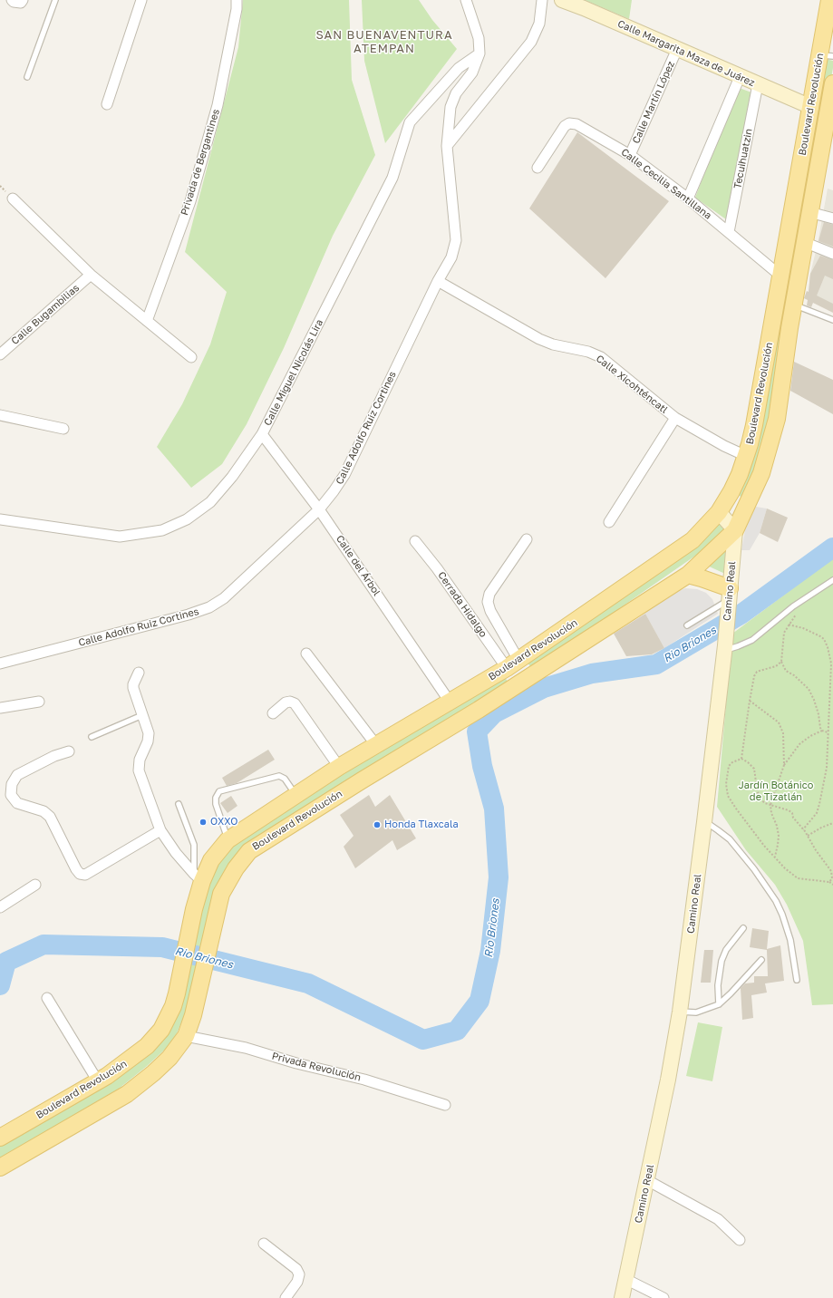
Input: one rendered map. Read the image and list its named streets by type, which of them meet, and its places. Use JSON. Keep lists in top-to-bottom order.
{
  "streets": {
    "main road": ["Calle Margarita Maza de Juárez", "Boulevard Revolución", "Camino Real"],
    "street": [
      "Calle Martín López",
      "Tecuihuatzin",
      "Privada de Bergantines",
      "Calle Cecilia Santillana",
      "Calle Bugambilias",
      "Calle Miguel Nicolás Lira",
      "Calle Xicohténcatl",
      "Calle Adolfo Ruiz Cortines",
      "Calle del Árbol",
      "Cerrada Hidalgo",
      "Privada Revolución"
    ]
  },
  "crossings": [
    ["Calle Margarita Maza de Juárez", "Calle Martín López"],
    ["Calle Margarita Maza de Juárez", "Boulevard Revolución"],
    ["Calle Margarita Maza de Juárez", "Tecuihuatzin"],
    ["Calle Martín López", "Calle Cecilia Santillana"],
    ["Boulevard Revolución", "Calle Cecilia Santillana"],
    ["Boulevard Revolución", "Calle Xicohténcatl"],
    ["Boulevard Revolución", "Calle del Árbol"],
    ["Boulevard Revolución", "Camino Real"],
    ["Boulevard Revolución", "Cerrada Hidalgo"],
    ["Boulevard Revolución", "Privada Revolución"],
    ["Tecuihuatzin", "Calle Cecilia Santillana"],
    ["Calle Miguel Nicolás Lira", "Calle Adolfo Ruiz Cortines"],
    ["Calle Miguel Nicolás Lira", "Calle del Árbol"],
    ["Calle Xicohténcatl", "Calle Adolfo Ruiz Cortines"],
    ["Calle Adolfo Ruiz Cortines", "Calle del Árbol"]
  ],
  "districts": ["SAN BUENAVENTURA ATEMPAN"],
  "water": ["Rio Briones"],
  "parks": ["Jardín Botánico de Tizatlán"],
  "places": ["OXXO", "Honda Tlaxcala"]
}
